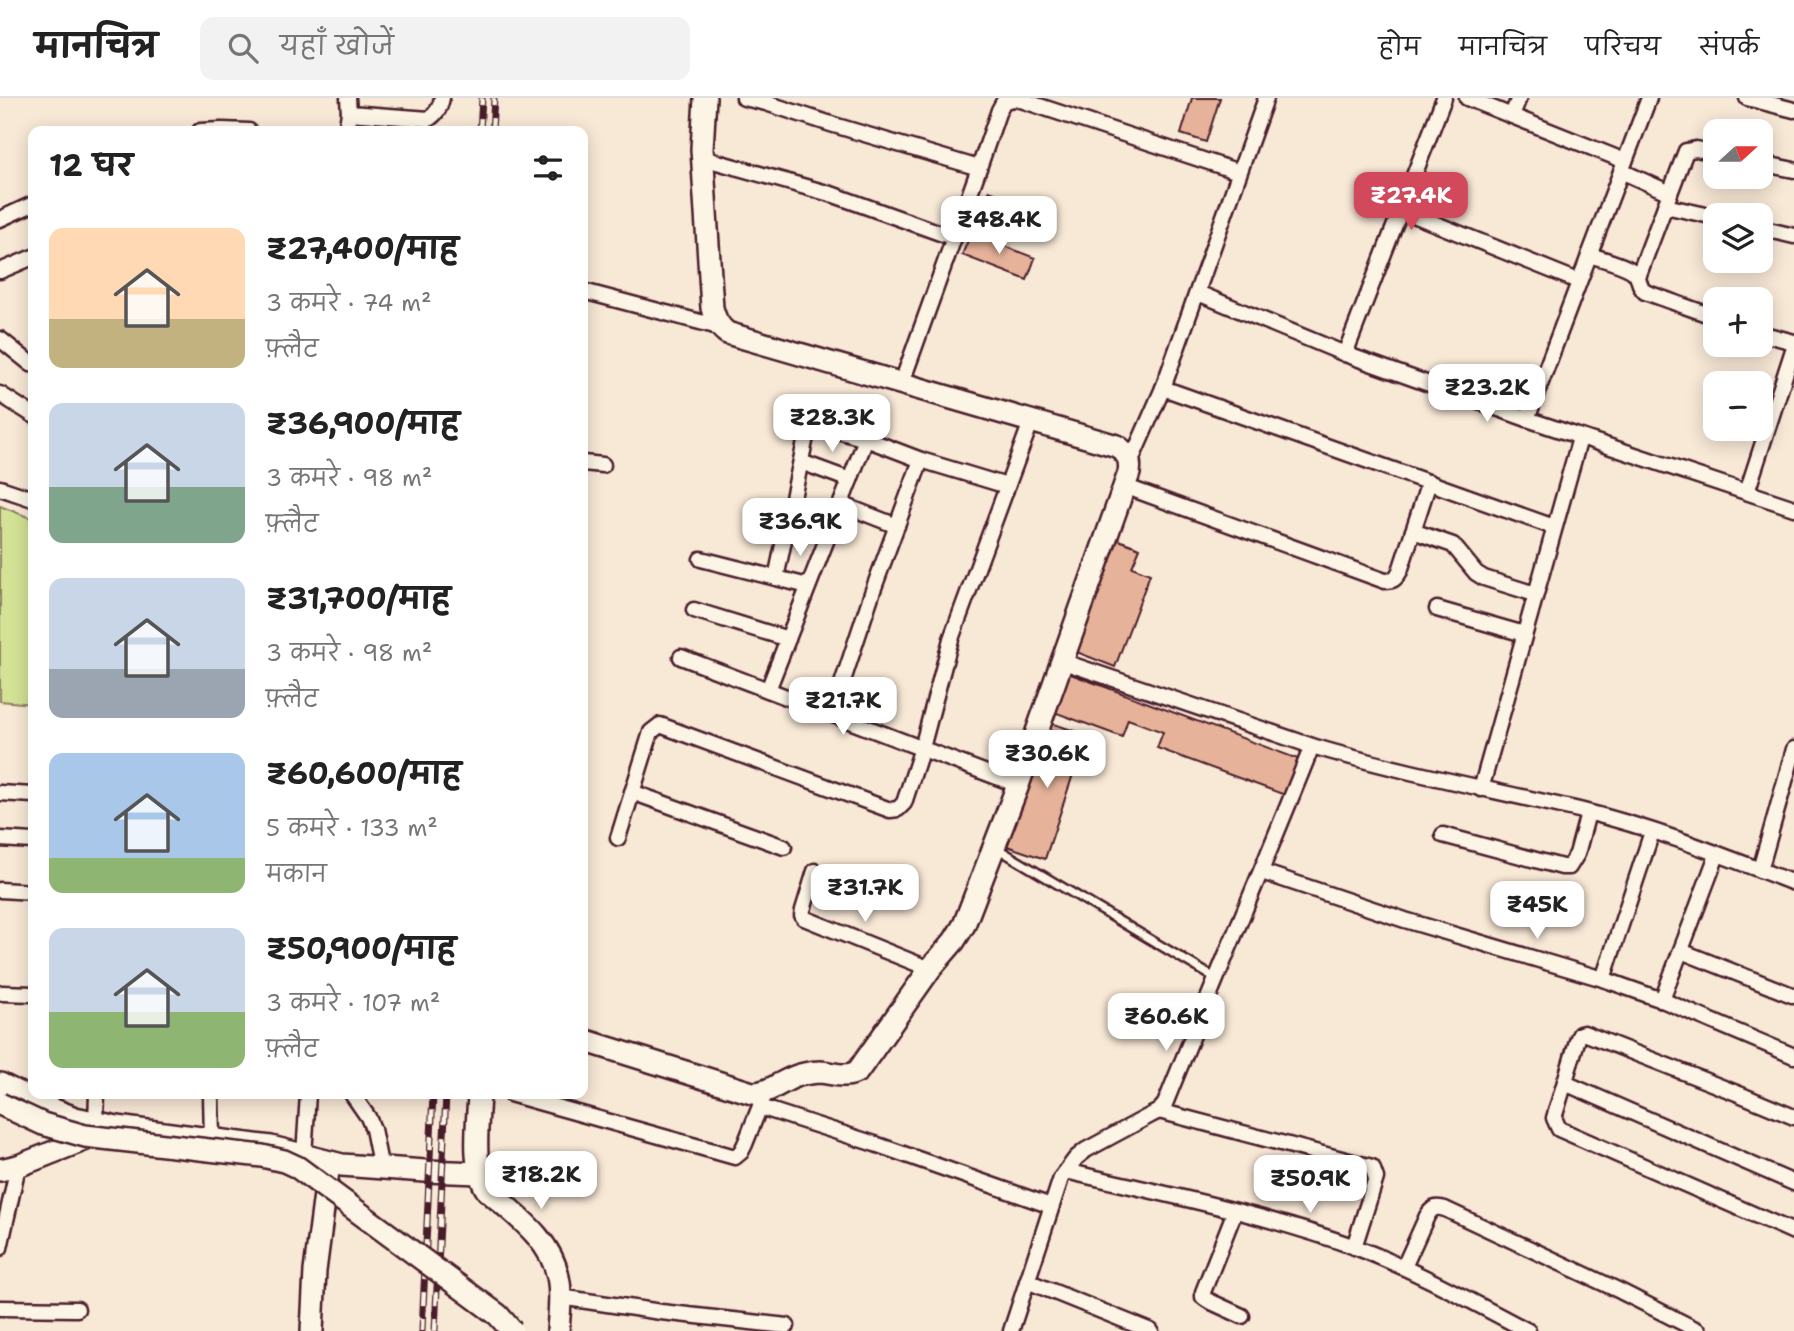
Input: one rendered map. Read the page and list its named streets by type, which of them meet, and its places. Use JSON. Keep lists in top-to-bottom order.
{
  "north": "right",
  "page": {
    "header": "मानचित्र",
    "search": "यहाँ खोजें",
    "nav": [
      "होम",
      "मानचित्र",
      "परिचय",
      "संपर्क"
    ],
    "map_buttons": ["+", "−"],
    "heading": "12 घर",
    "price": [
      "₹27.4K",
      "₹48.4K",
      "₹23.2K",
      "₹28.3K",
      "₹36.9K",
      "₹21.7K",
      "₹30.6K",
      "₹31.7K",
      "₹45K",
      "₹60.6K",
      "₹18.2K",
      "₹50.9K"
    ],
    "list": [
      {
        "name": "₹27,400/माह",
        "note": "3 कमरे · 74 m² · फ़्लैट"
      },
      {
        "name": "₹36,900/माह",
        "note": "3 कमरे · 98 m² · फ़्लैट"
      },
      {
        "name": "₹31,700/माह",
        "note": "3 कमरे · 98 m² · फ़्लैट"
      },
      {
        "name": "₹60,600/माह",
        "note": "5 कमरे · 133 m² · मकान"
      },
      {
        "name": "₹50,900/माह",
        "note": "3 कमरे · 107 m² · फ़्लैट"
      }
    ]
  }
}
